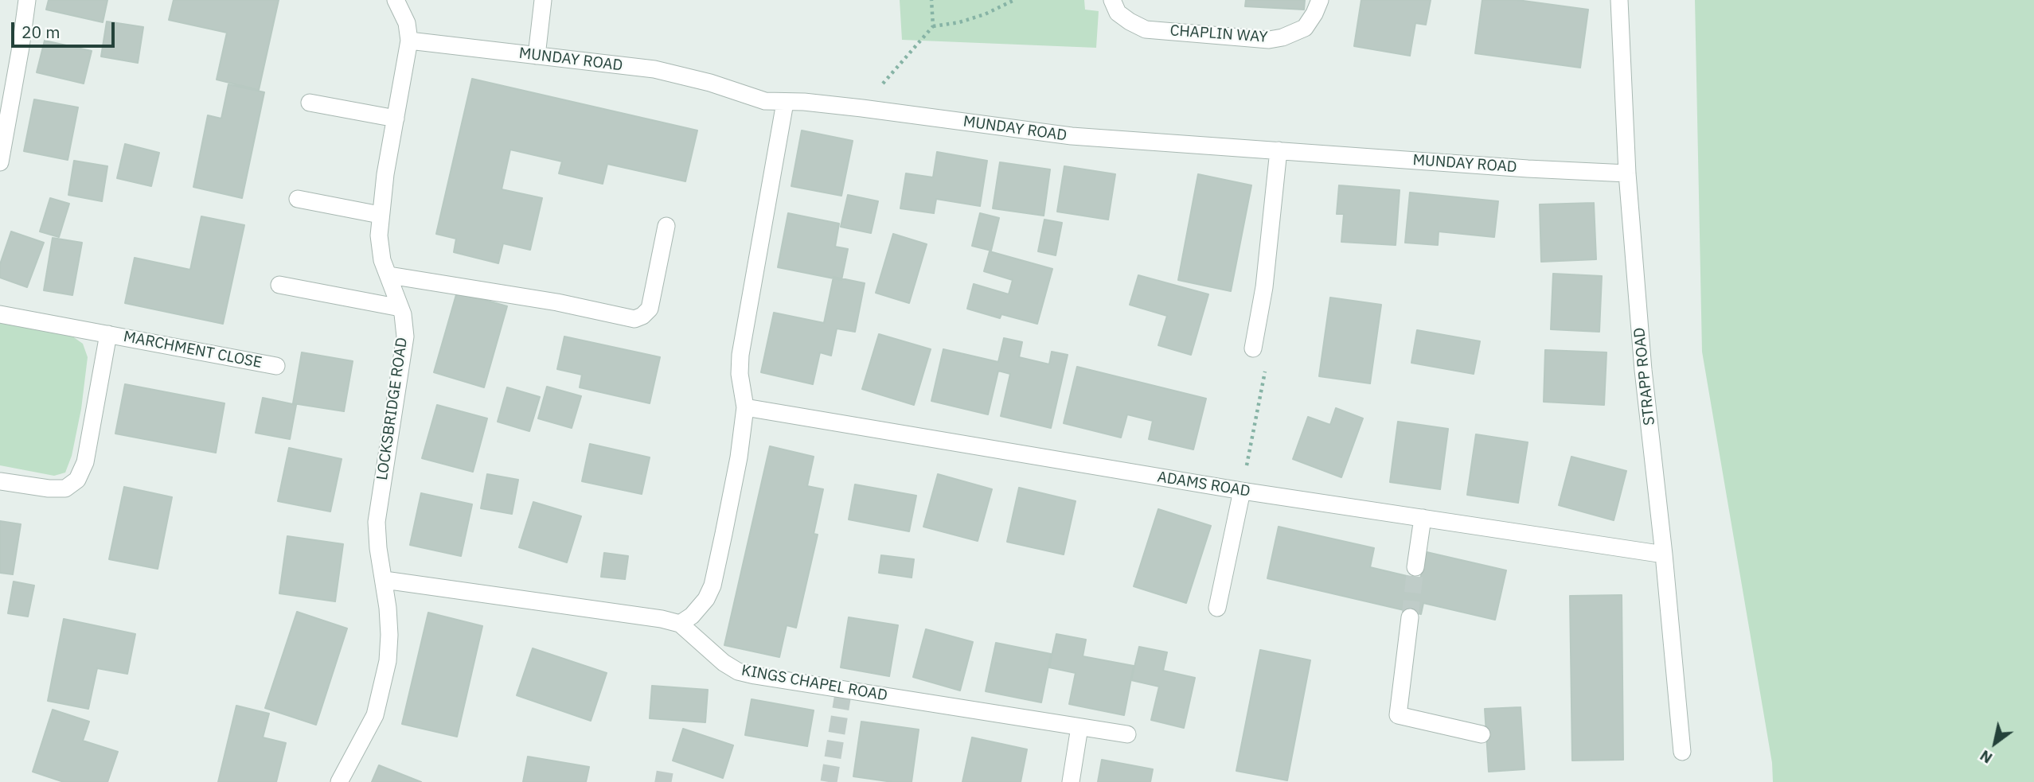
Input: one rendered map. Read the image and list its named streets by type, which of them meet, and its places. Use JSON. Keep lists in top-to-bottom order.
{
  "streets": {
    "street": [
      "CHAPLIN WAY",
      "MUNDAY ROAD",
      "MARCHMENT CLOSE",
      "STRAPP ROAD",
      "LOCKSBRIDGE ROAD",
      "ADAMS ROAD",
      "KINGS CHAPEL ROAD"
    ]
  },
  "crossings": [
    ["MUNDAY ROAD", "STRAPP ROAD"],
    ["MUNDAY ROAD", "LOCKSBRIDGE ROAD"],
    ["STRAPP ROAD", "ADAMS ROAD"],
    ["LOCKSBRIDGE ROAD", "KINGS CHAPEL ROAD"]
  ],
  "scale_bar": "20 m",
  "north": "bottom left"
}
